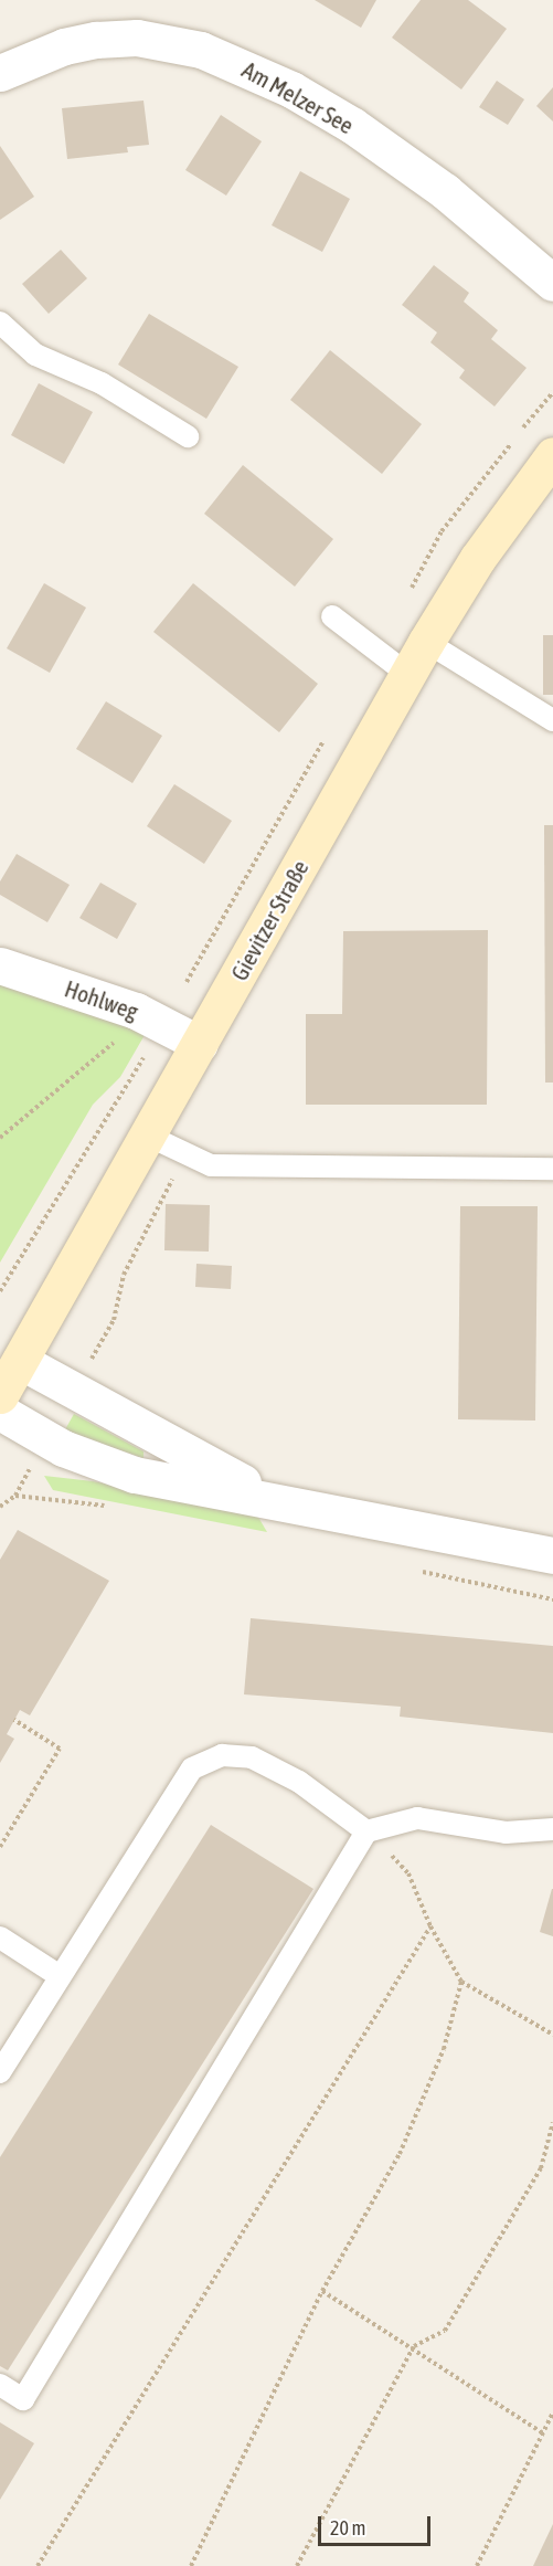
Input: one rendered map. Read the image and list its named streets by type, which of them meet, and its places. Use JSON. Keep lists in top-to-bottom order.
{
  "streets": {
    "main road": ["Gievitzer Straße"],
    "street": ["Am Melzer See", "Hohlweg"]
  },
  "crossings": [
    ["Gievitzer Straße", "Hohlweg"]
  ],
  "scale_bar": "20 m"
}
